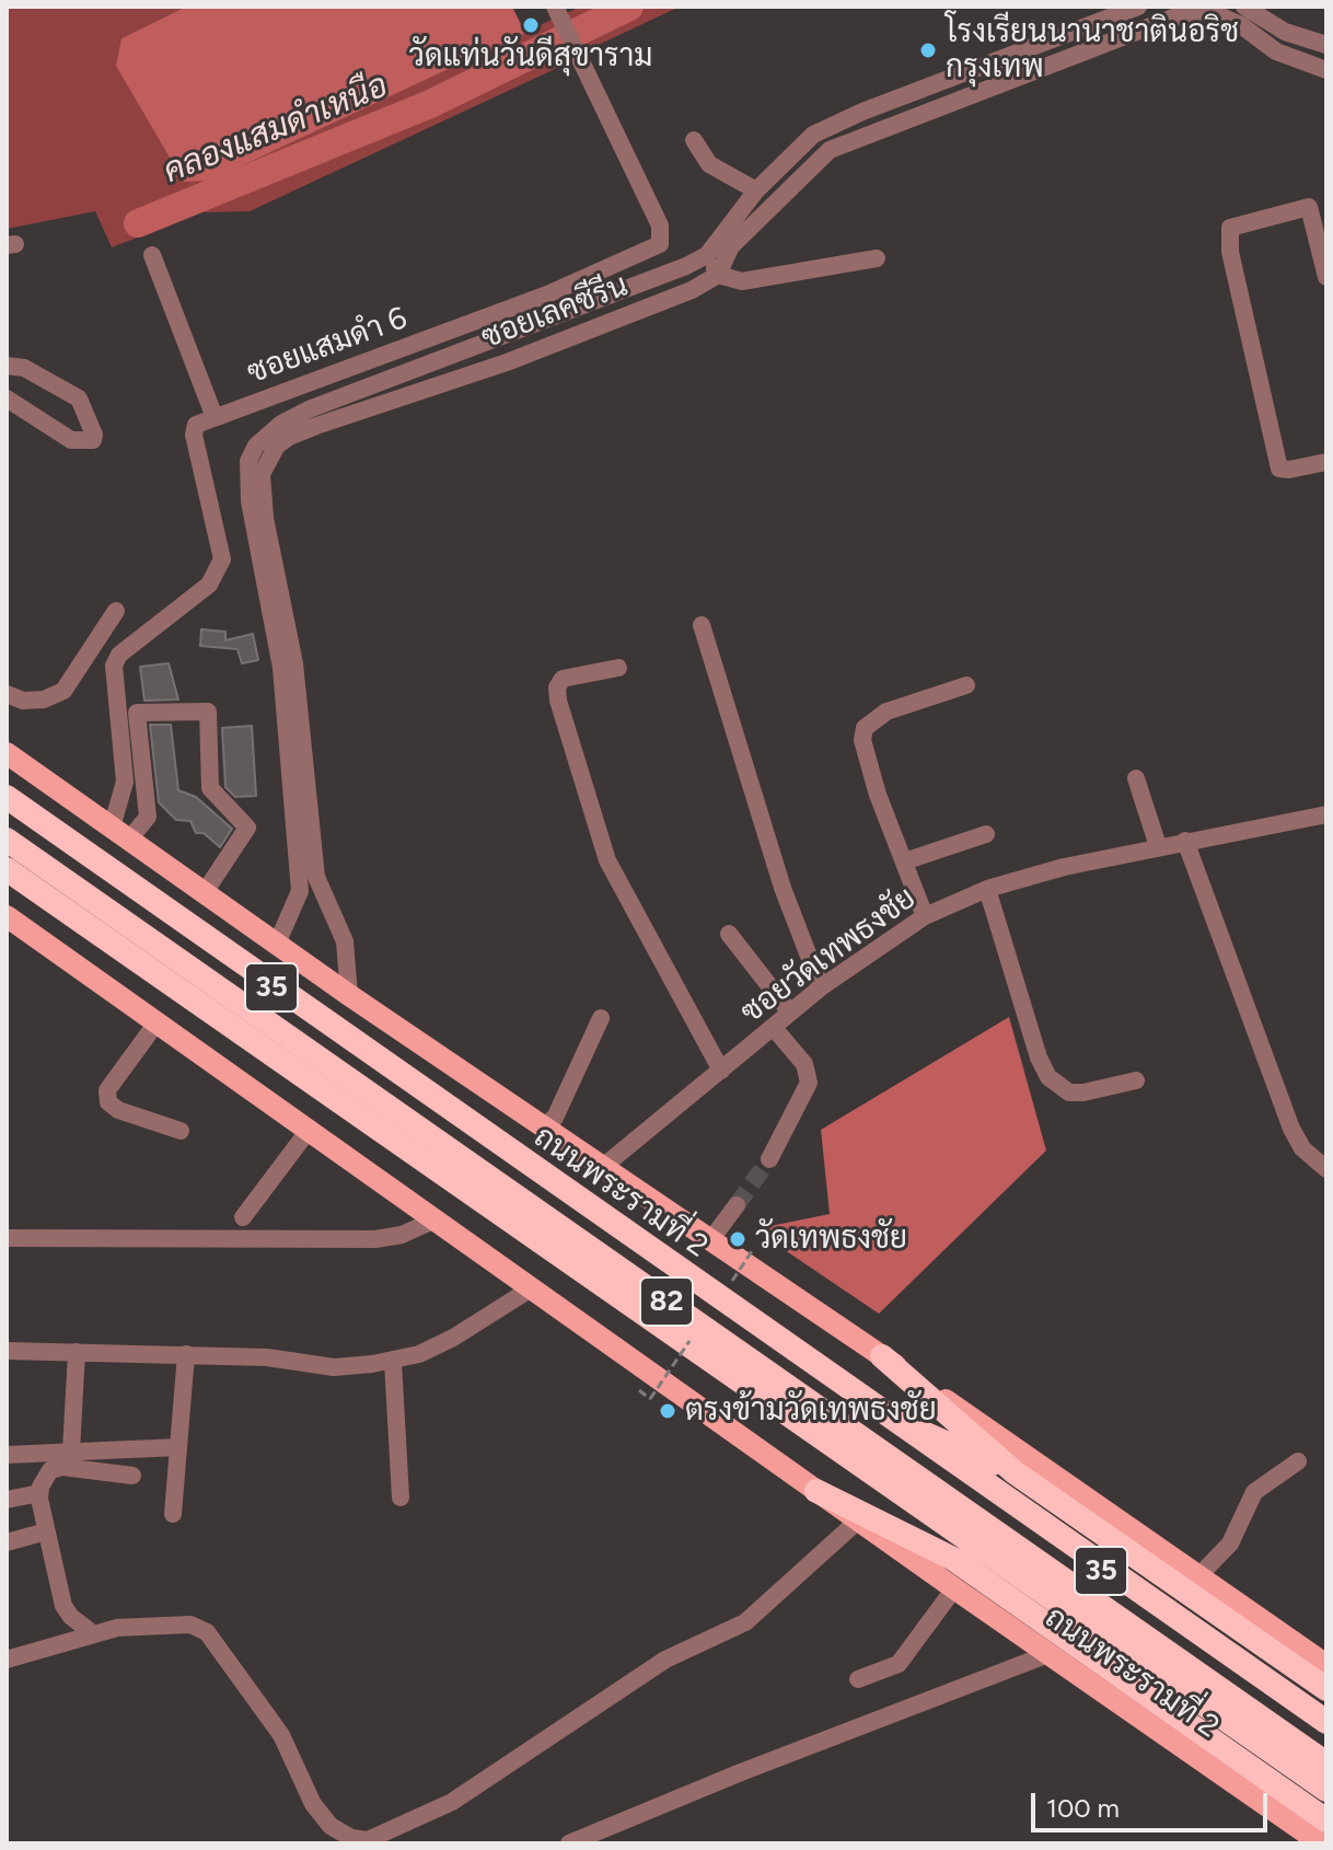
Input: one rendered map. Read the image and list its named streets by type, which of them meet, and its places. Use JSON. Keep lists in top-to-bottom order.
{
  "streets": {
    "highway": ["35", "ถนนพระรามที่ 2", "82"],
    "street": ["ซอยเลคซีรีน", "ซอยแสมดำ 6", "ซอยวัดเทพธงชัย"]
  },
  "crossings": [
    ["ซอยเลคซีรีน", "ถนนพระรามที่ 2"],
    ["ซอยวัดเทพธงชัย", "ถนนพระรามที่ 2"],
    ["ถนนพระรามที่ 2", "82"]
  ],
  "water": ["คลองแสมดำเหนือ"],
  "places": [
    "วัดแท่นวันดีสุขาราม",
    "โรงเรียนนานาชาตินอริช กรุงเทพ",
    "วัดเทพธงชัย",
    "ตรงข้ามวัดเทพธงชัย"
  ],
  "scale_bar": "100 m"
}
